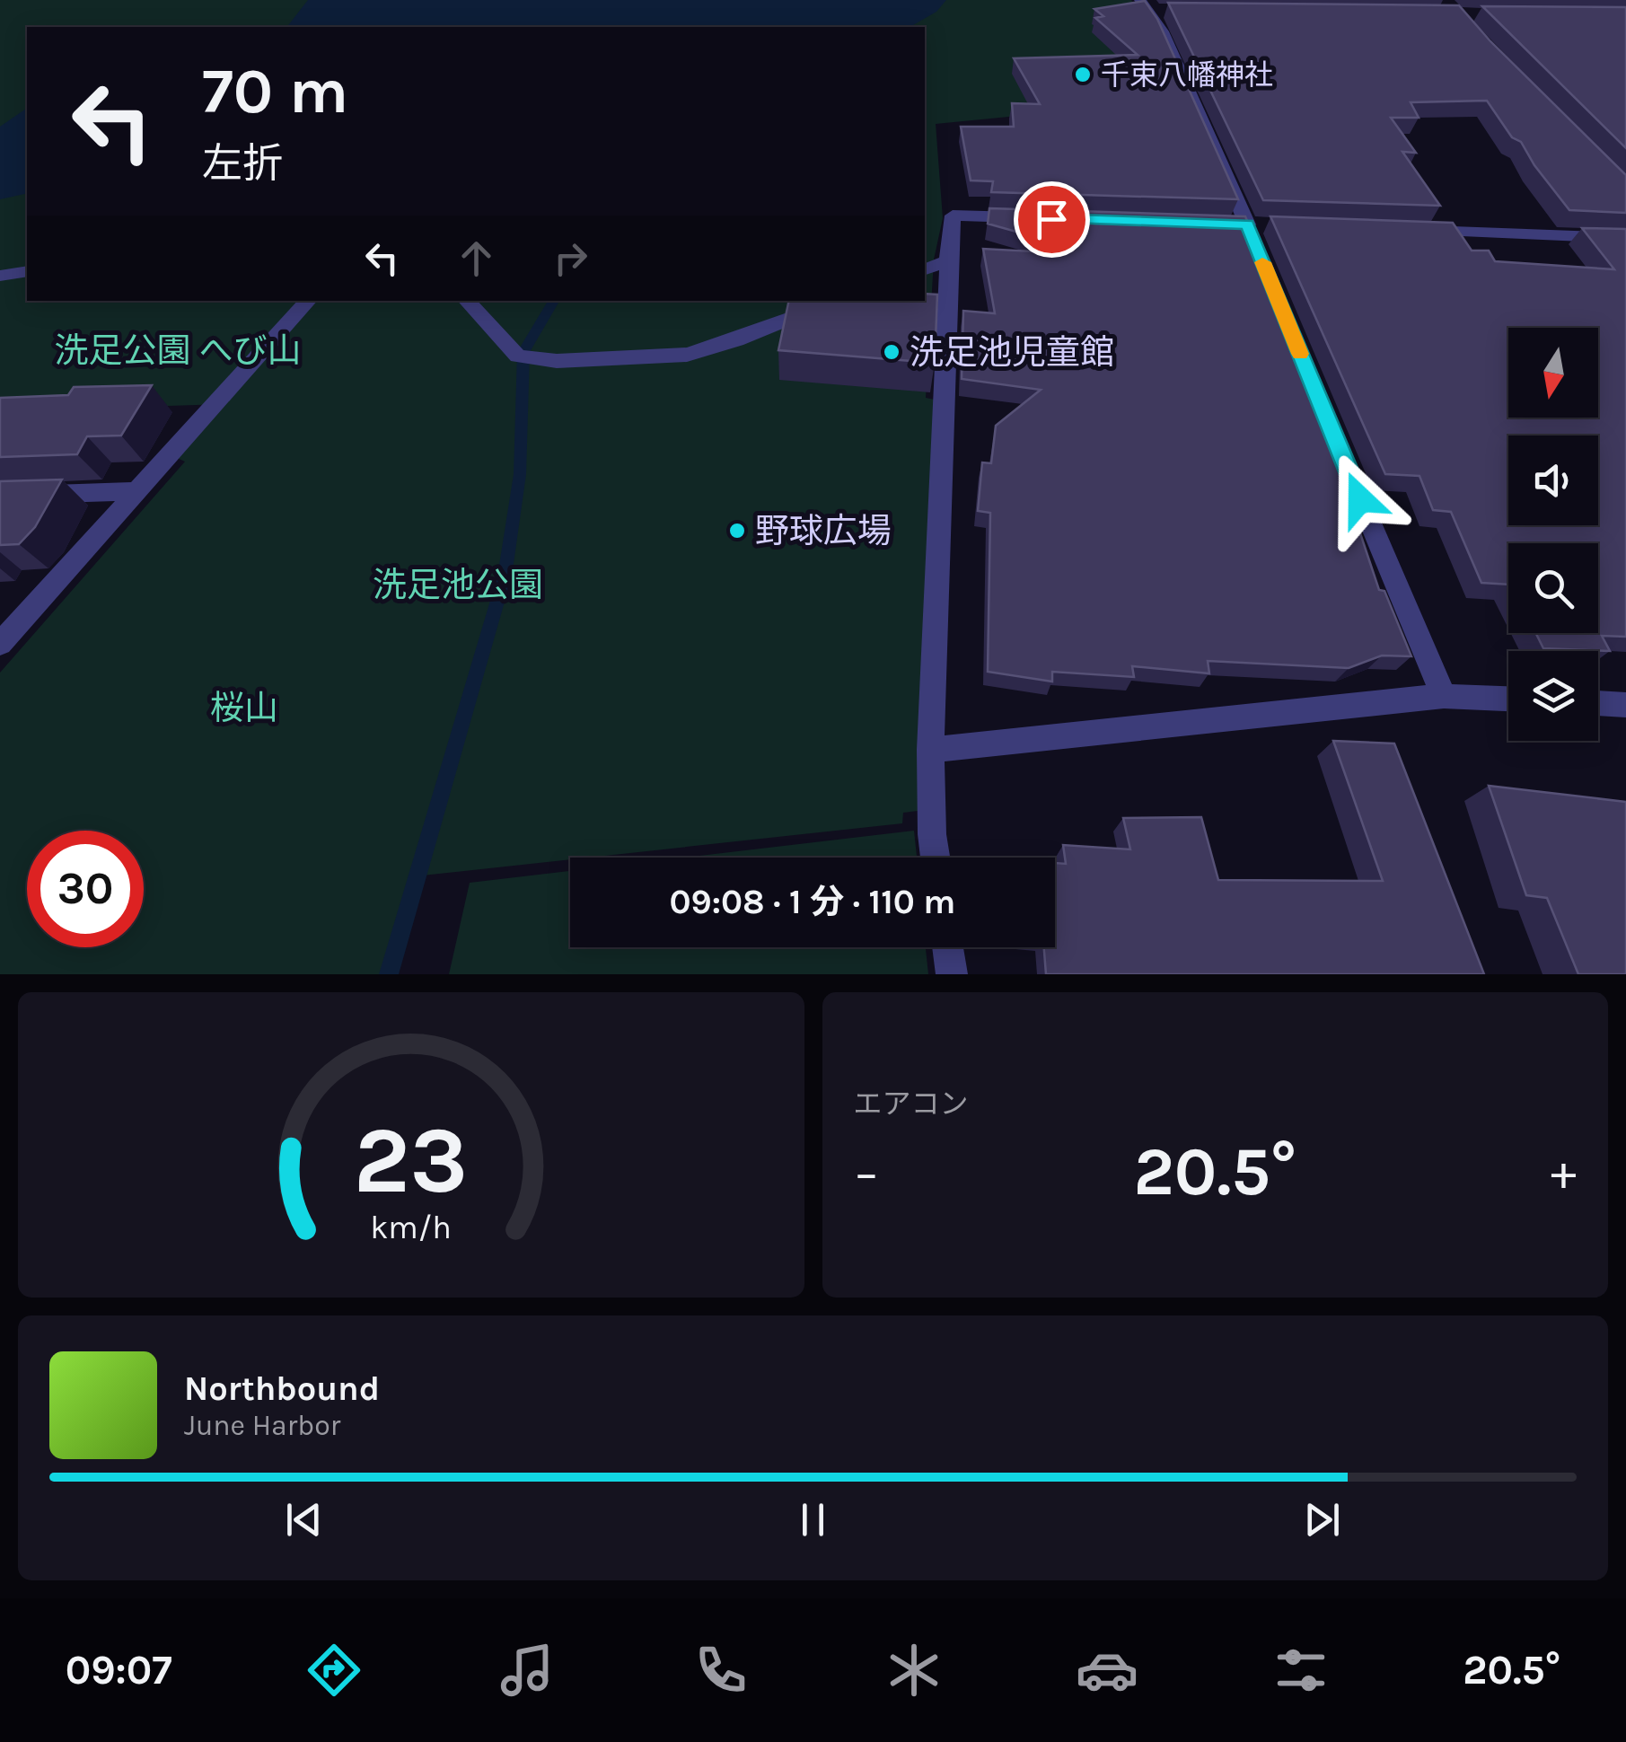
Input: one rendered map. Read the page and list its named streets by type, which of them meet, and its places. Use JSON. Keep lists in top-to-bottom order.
{
  "parks": ["洗足公園 へび山", "洗足池公園", "桜山"],
  "places": ["千束八幡神社", "洗足池児童館", "野球広場"],
  "north": "bottom",
  "page": {
    "turn": ["70 m", "左折"],
    "limit": "30",
    "trip": "09:08 · 1 分 · 110 m",
    "tile": "エアコン",
    "heat": ["−", "20.5°", "+"],
    "song": ["Northbound", "June Harbor"],
    "tabs": ["09:07", "20.5°"],
    "gauge": ["23", "km/h"]
  }
}
